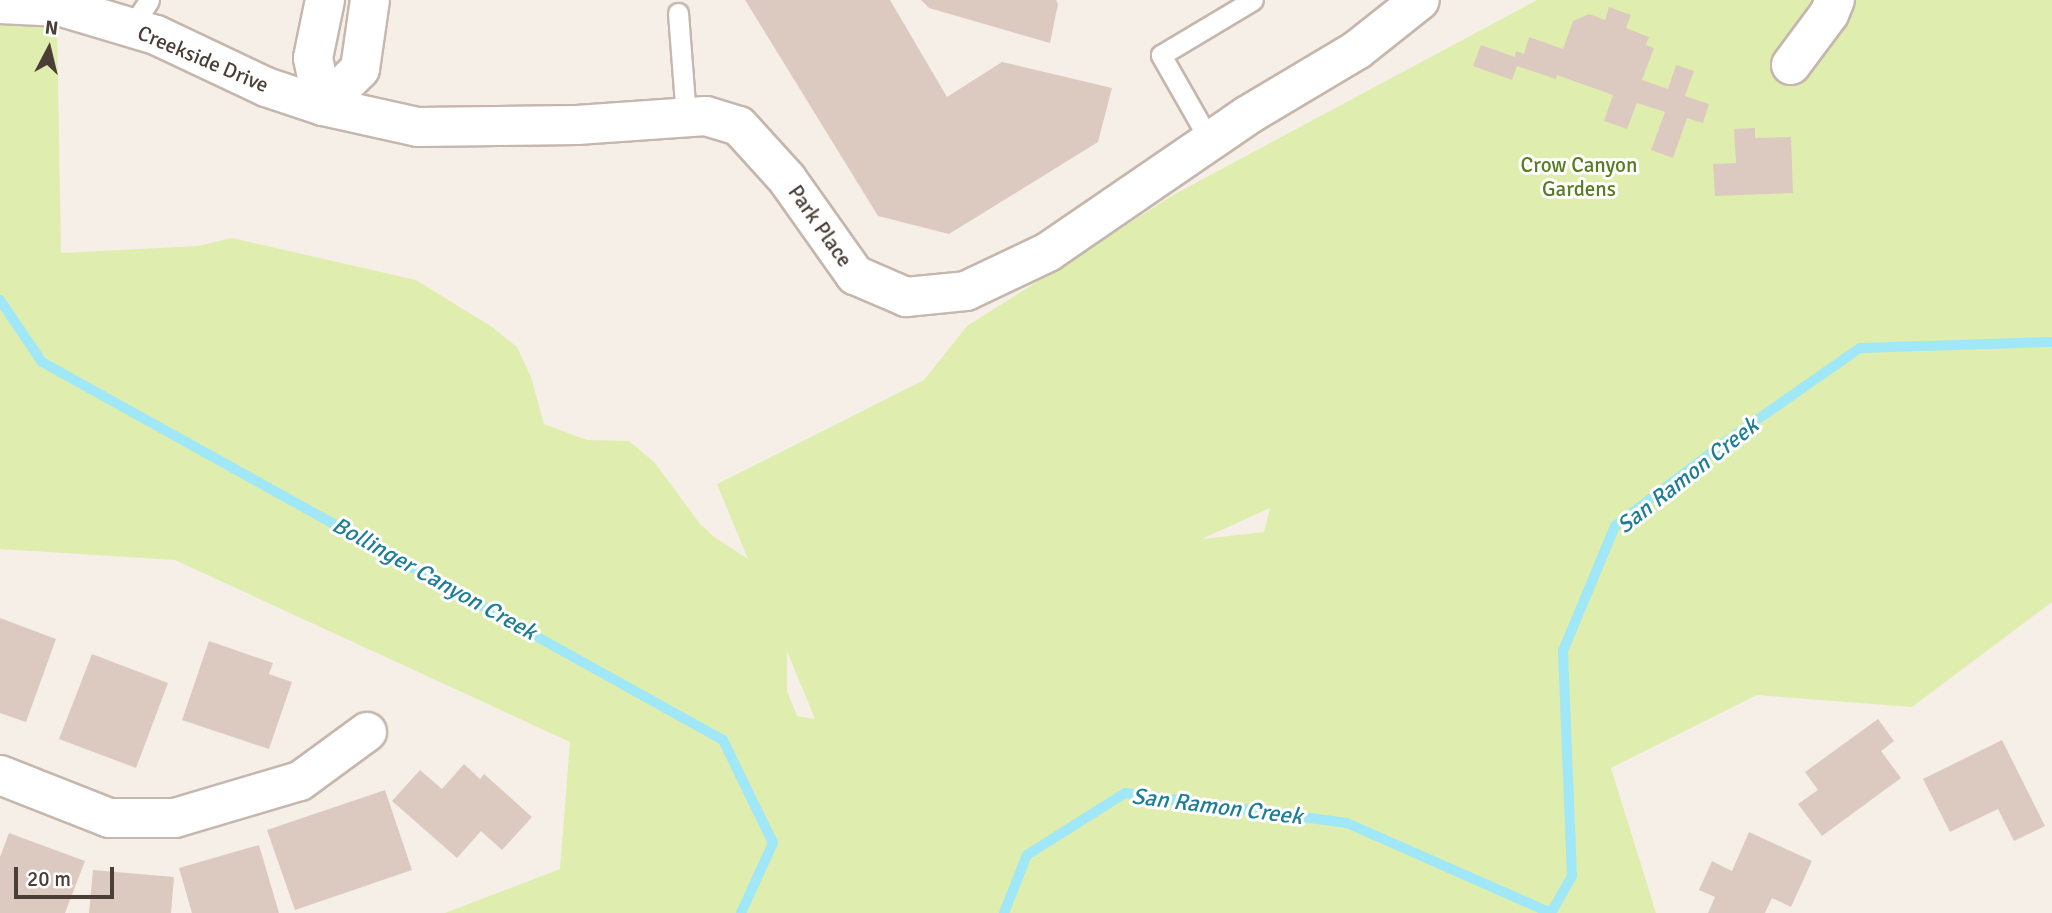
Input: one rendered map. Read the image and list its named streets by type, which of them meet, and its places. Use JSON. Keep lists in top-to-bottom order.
{
  "streets": {
    "street": ["Creekside Drive", "Park Place"]
  },
  "crossings": [
    ["Creekside Drive", "Park Place"]
  ],
  "water": ["San Ramon Creek", "Bollinger Canyon Creek"],
  "parks": ["Crow Canyon Gardens"],
  "scale_bar": "20 m",
  "north": "top"
}
